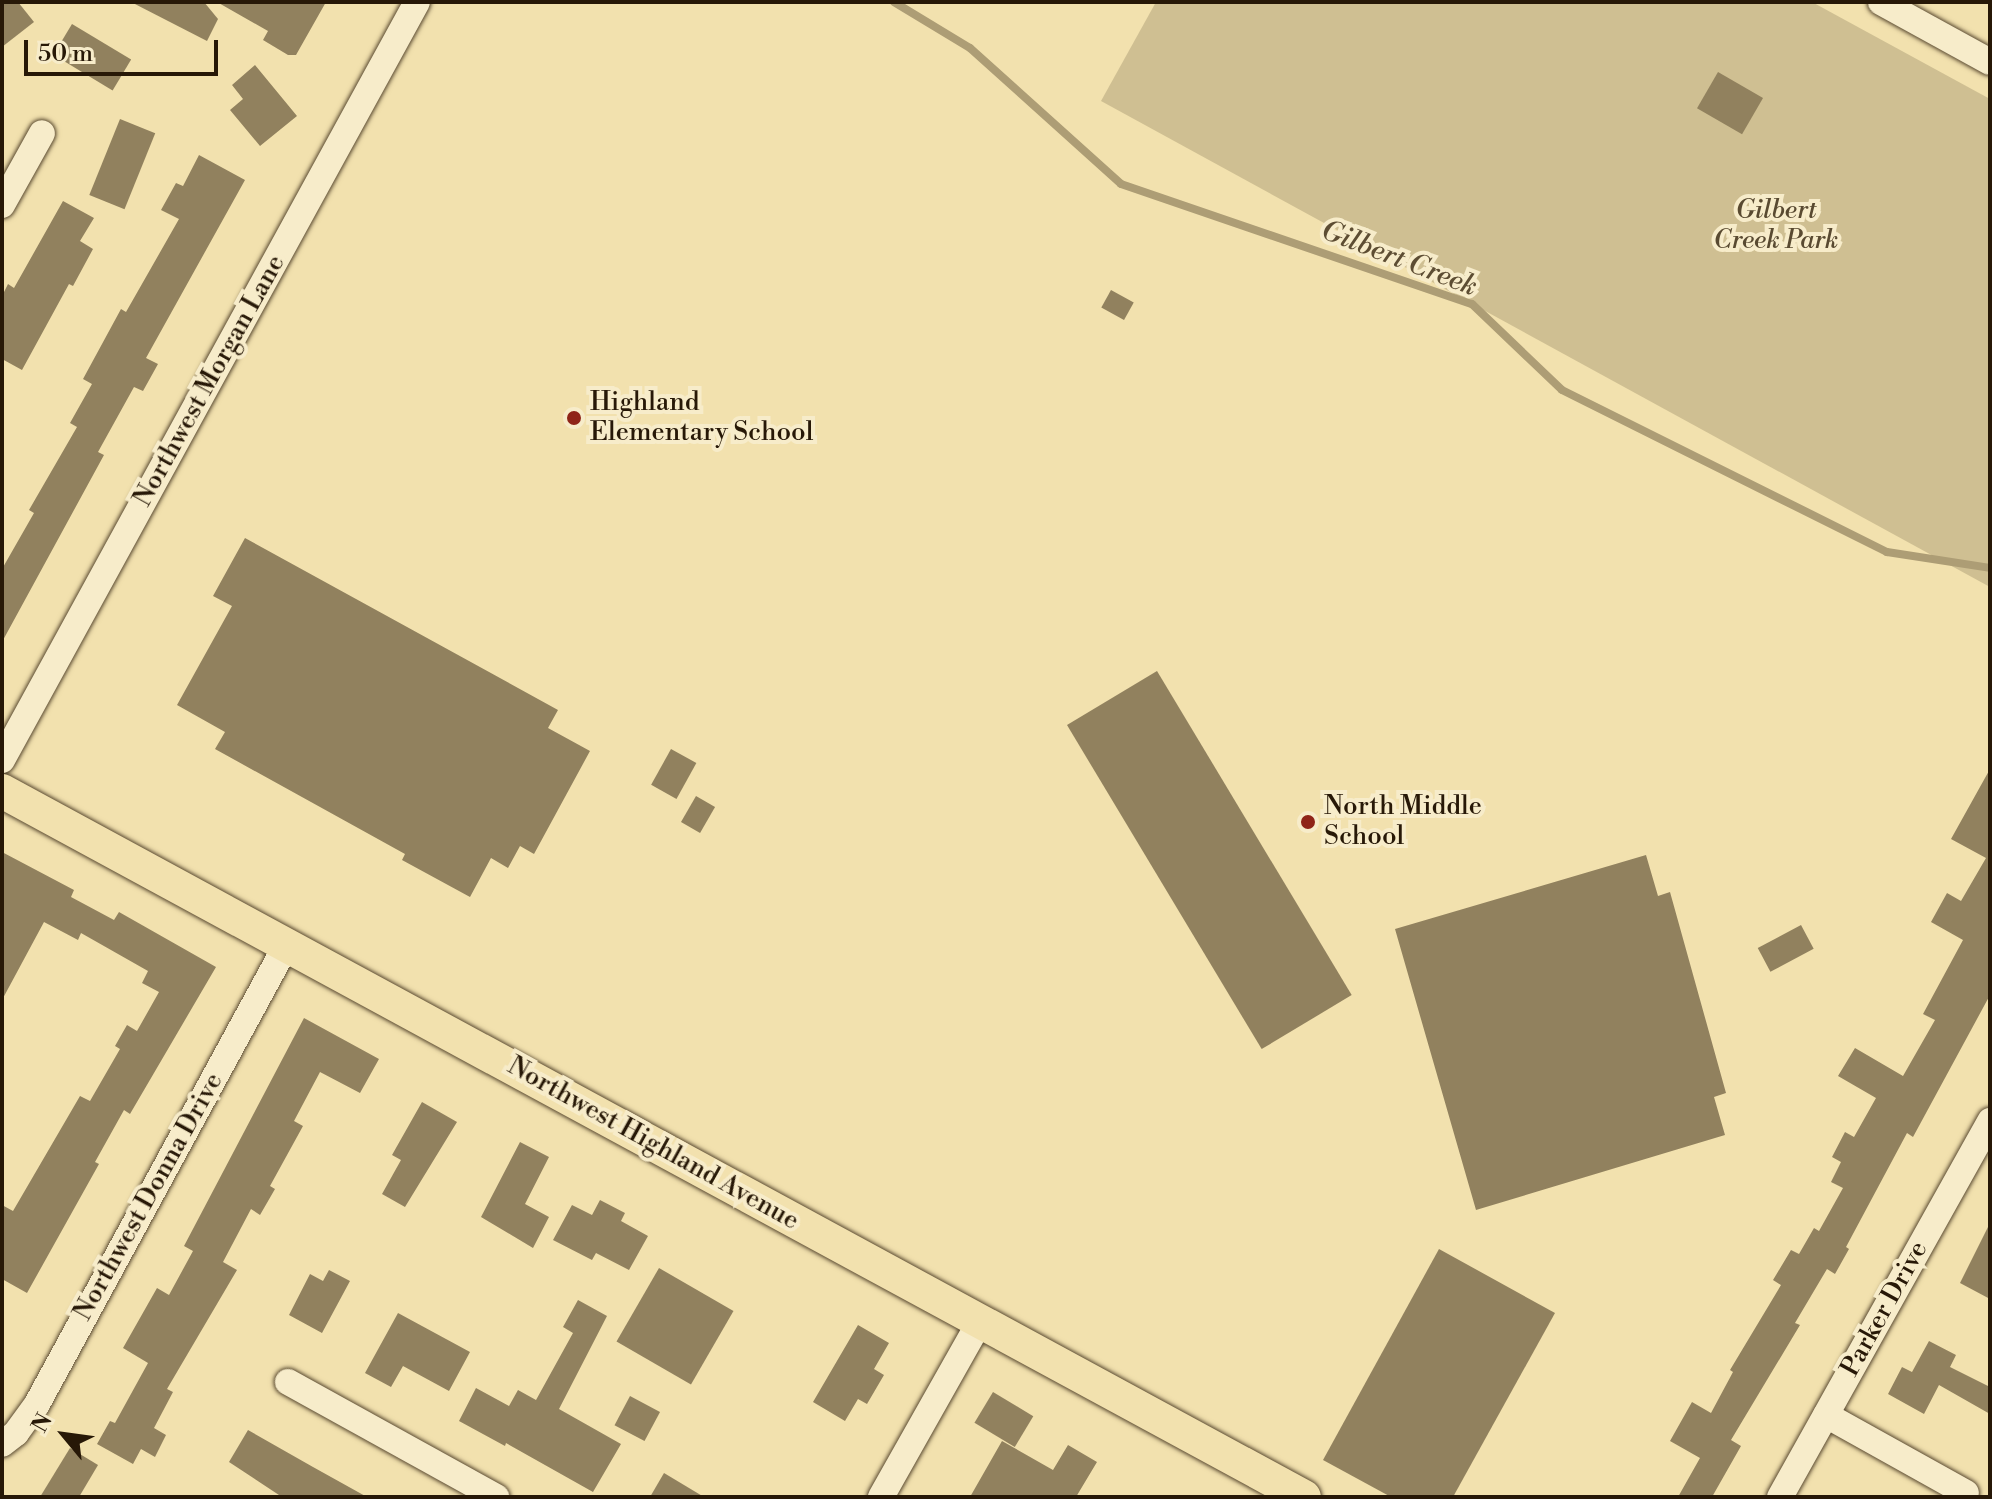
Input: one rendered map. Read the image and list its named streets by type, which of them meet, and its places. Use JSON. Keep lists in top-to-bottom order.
{
  "streets": {
    "main road": ["Northwest Highland Avenue"],
    "street": ["Northwest Morgan Lane", "Northwest Donna Drive", "Parker Drive"]
  },
  "crossings": [
    ["Northwest Highland Avenue", "Northwest Donna Drive"]
  ],
  "water": ["Gilbert Creek"],
  "parks": ["Gilbert Creek Park"],
  "places": ["Highland Elementary School", "North Middle School"],
  "scale_bar": "50 m",
  "north": "top left"
}
